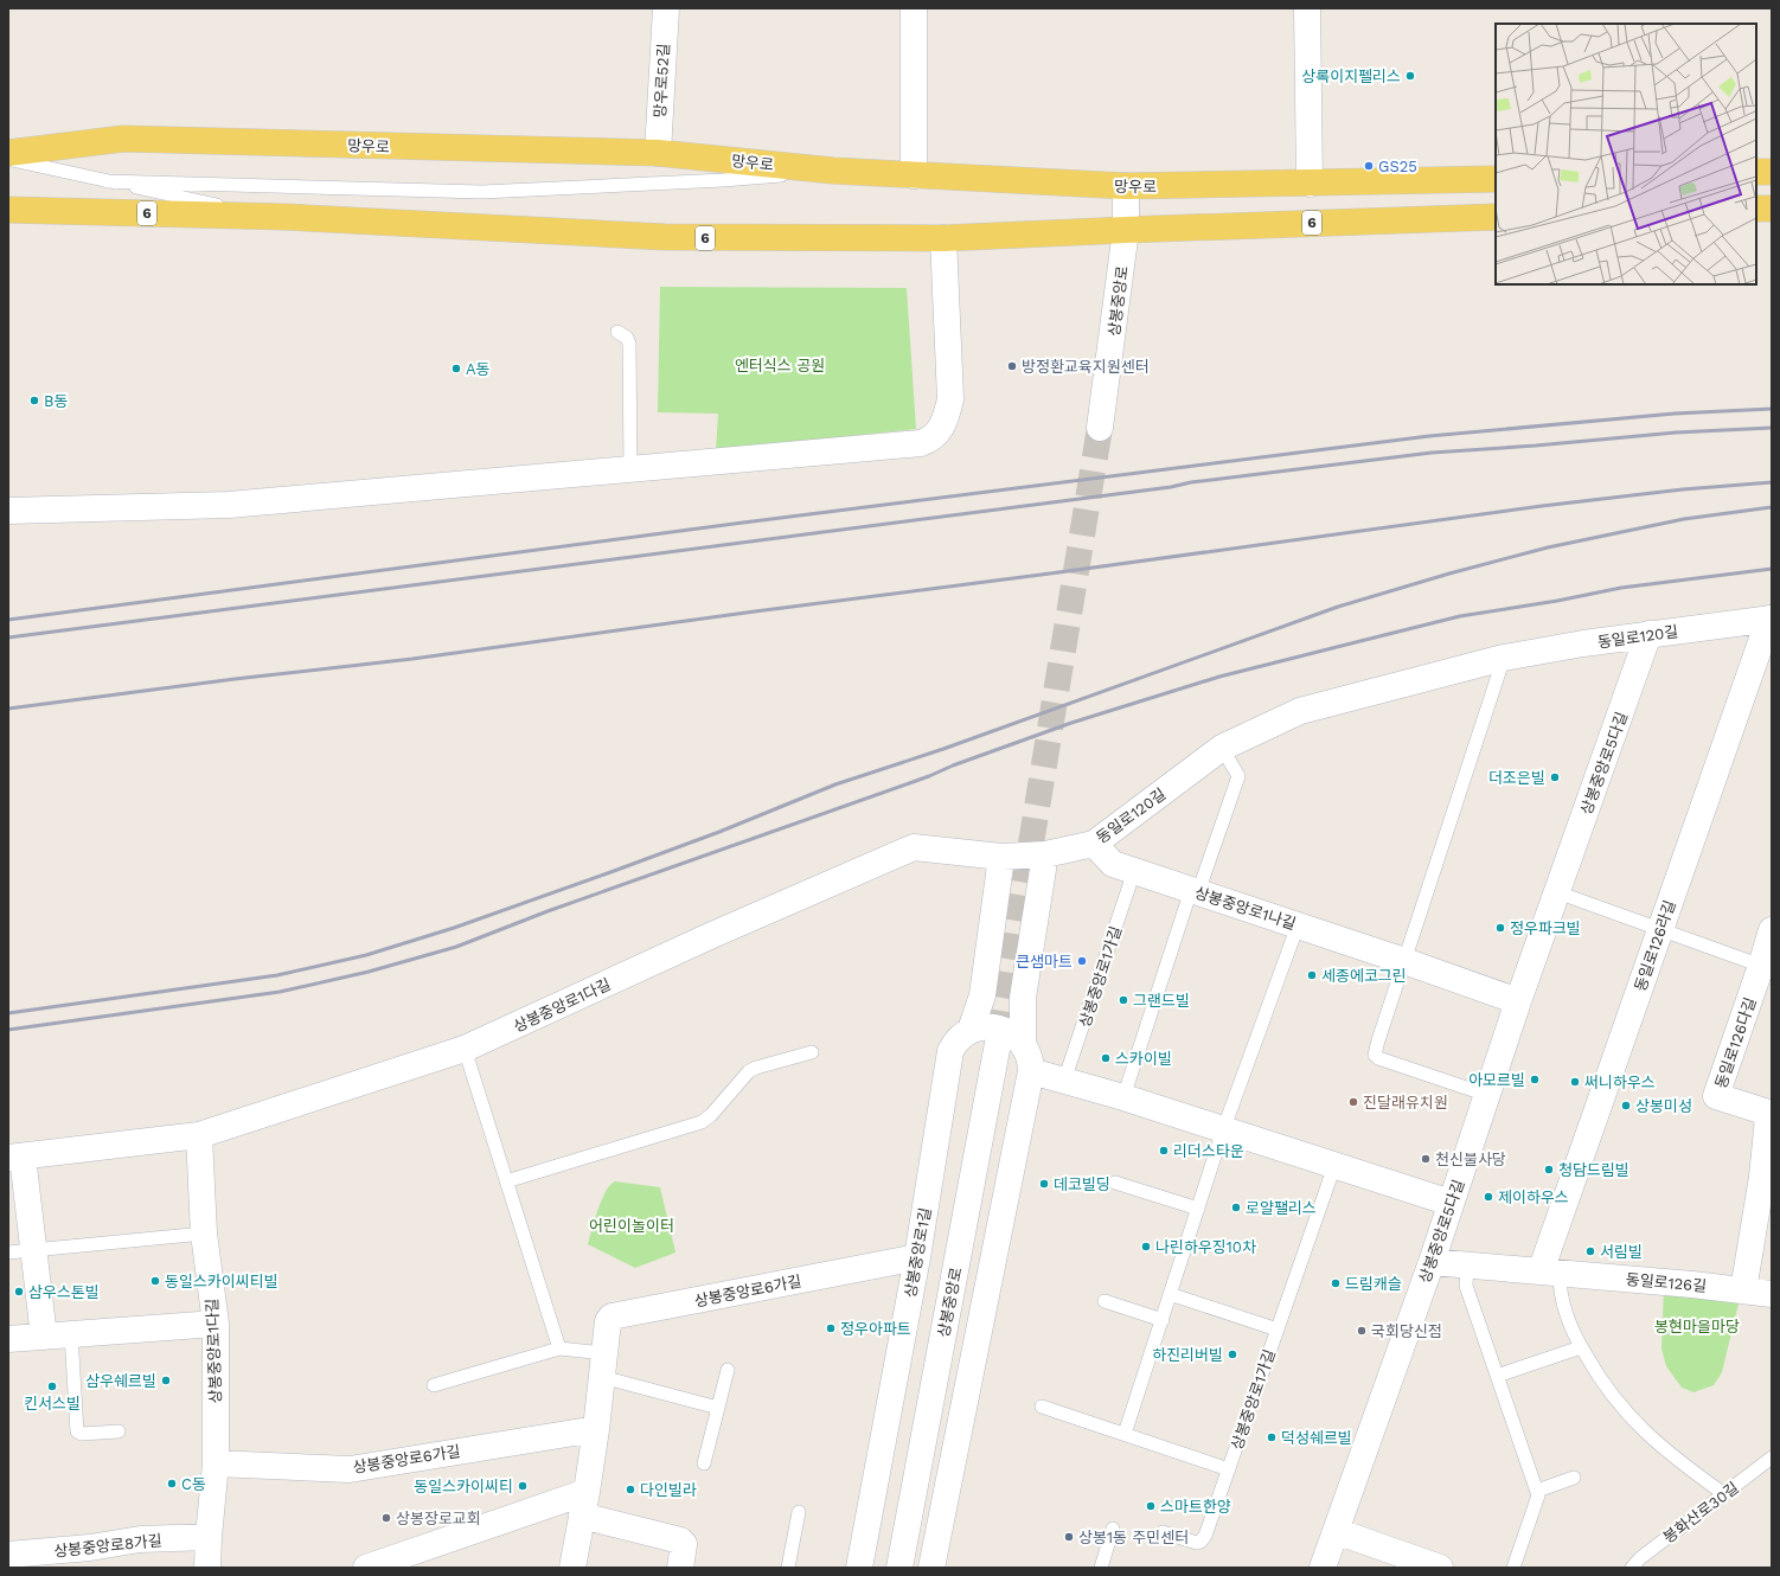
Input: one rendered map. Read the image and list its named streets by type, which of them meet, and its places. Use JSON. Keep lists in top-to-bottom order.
{
  "streets": {
    "main road": ["망우로", "6"],
    "street": [
      "망우로52길",
      "상봉중앙로",
      "동일로120길",
      "상봉중앙로5다길",
      "상봉중앙로1나길",
      "동일로126라길",
      "상봉중앙로1다길",
      "동일로126다길",
      "상봉중앙로1길",
      "동일로126길",
      "상봉중앙로6가길",
      "상봉중앙로8가길"
    ],
    "lane": ["상봉중앙로1가길", "봉화산로30길"]
  },
  "crossings": [
    ["망우로52길", "망우로"],
    ["망우로", "상봉중앙로"],
    ["6", "상봉중앙로"],
    ["동일로120길", "상봉중앙로5다길"],
    ["동일로120길", "상봉중앙로1나길"],
    ["동일로120길", "동일로126라길"],
    ["동일로120길", "상봉중앙로1다길"],
    ["동일로120길", "상봉중앙로1길"],
    ["상봉중앙로5다길", "상봉중앙로1나길"],
    ["상봉중앙로5다길", "동일로126길"],
    ["상봉중앙로1나길", "상봉중앙로1가길"],
    ["동일로126라길", "동일로126길"],
    ["상봉중앙로1다길", "상봉중앙로6가길"],
    ["상봉중앙로1다길", "상봉중앙로8가길"],
    ["동일로126다길", "동일로126길"],
    ["상봉중앙로1길", "상봉중앙로6가길"]
  ],
  "parks": ["엔터식스 공원", "어린이놀이터", "봉현마을마당"],
  "places": [
    "상록이지펠리스",
    "GS25",
    "방정환교육지원센터",
    "A동",
    "B동",
    "더조은빌",
    "정우파크빌",
    "큰샘마트",
    "세종에코그린",
    "그랜드빌",
    "스카이빌",
    "아모르빌",
    "써니하우스",
    "진달래유치원",
    "상봉미성",
    "리더스타운",
    "천신불사당",
    "청담드림빌",
    "데코빌딩",
    "제이하우스",
    "로얄팰리스",
    "나린하우징10차",
    "서림빌",
    "동일스카이씨티빌",
    "드림캐슬",
    "삼우스톤빌",
    "정우아파트",
    "국회당신점",
    "하진리버빌",
    "삼우쉐르빌",
    "킨서스빌",
    "덕성쉐르빌",
    "C동",
    "동일스카이씨티",
    "다인빌라",
    "스마트한양",
    "상봉장로교회",
    "상봉1동 주민센터"
  ]
}
